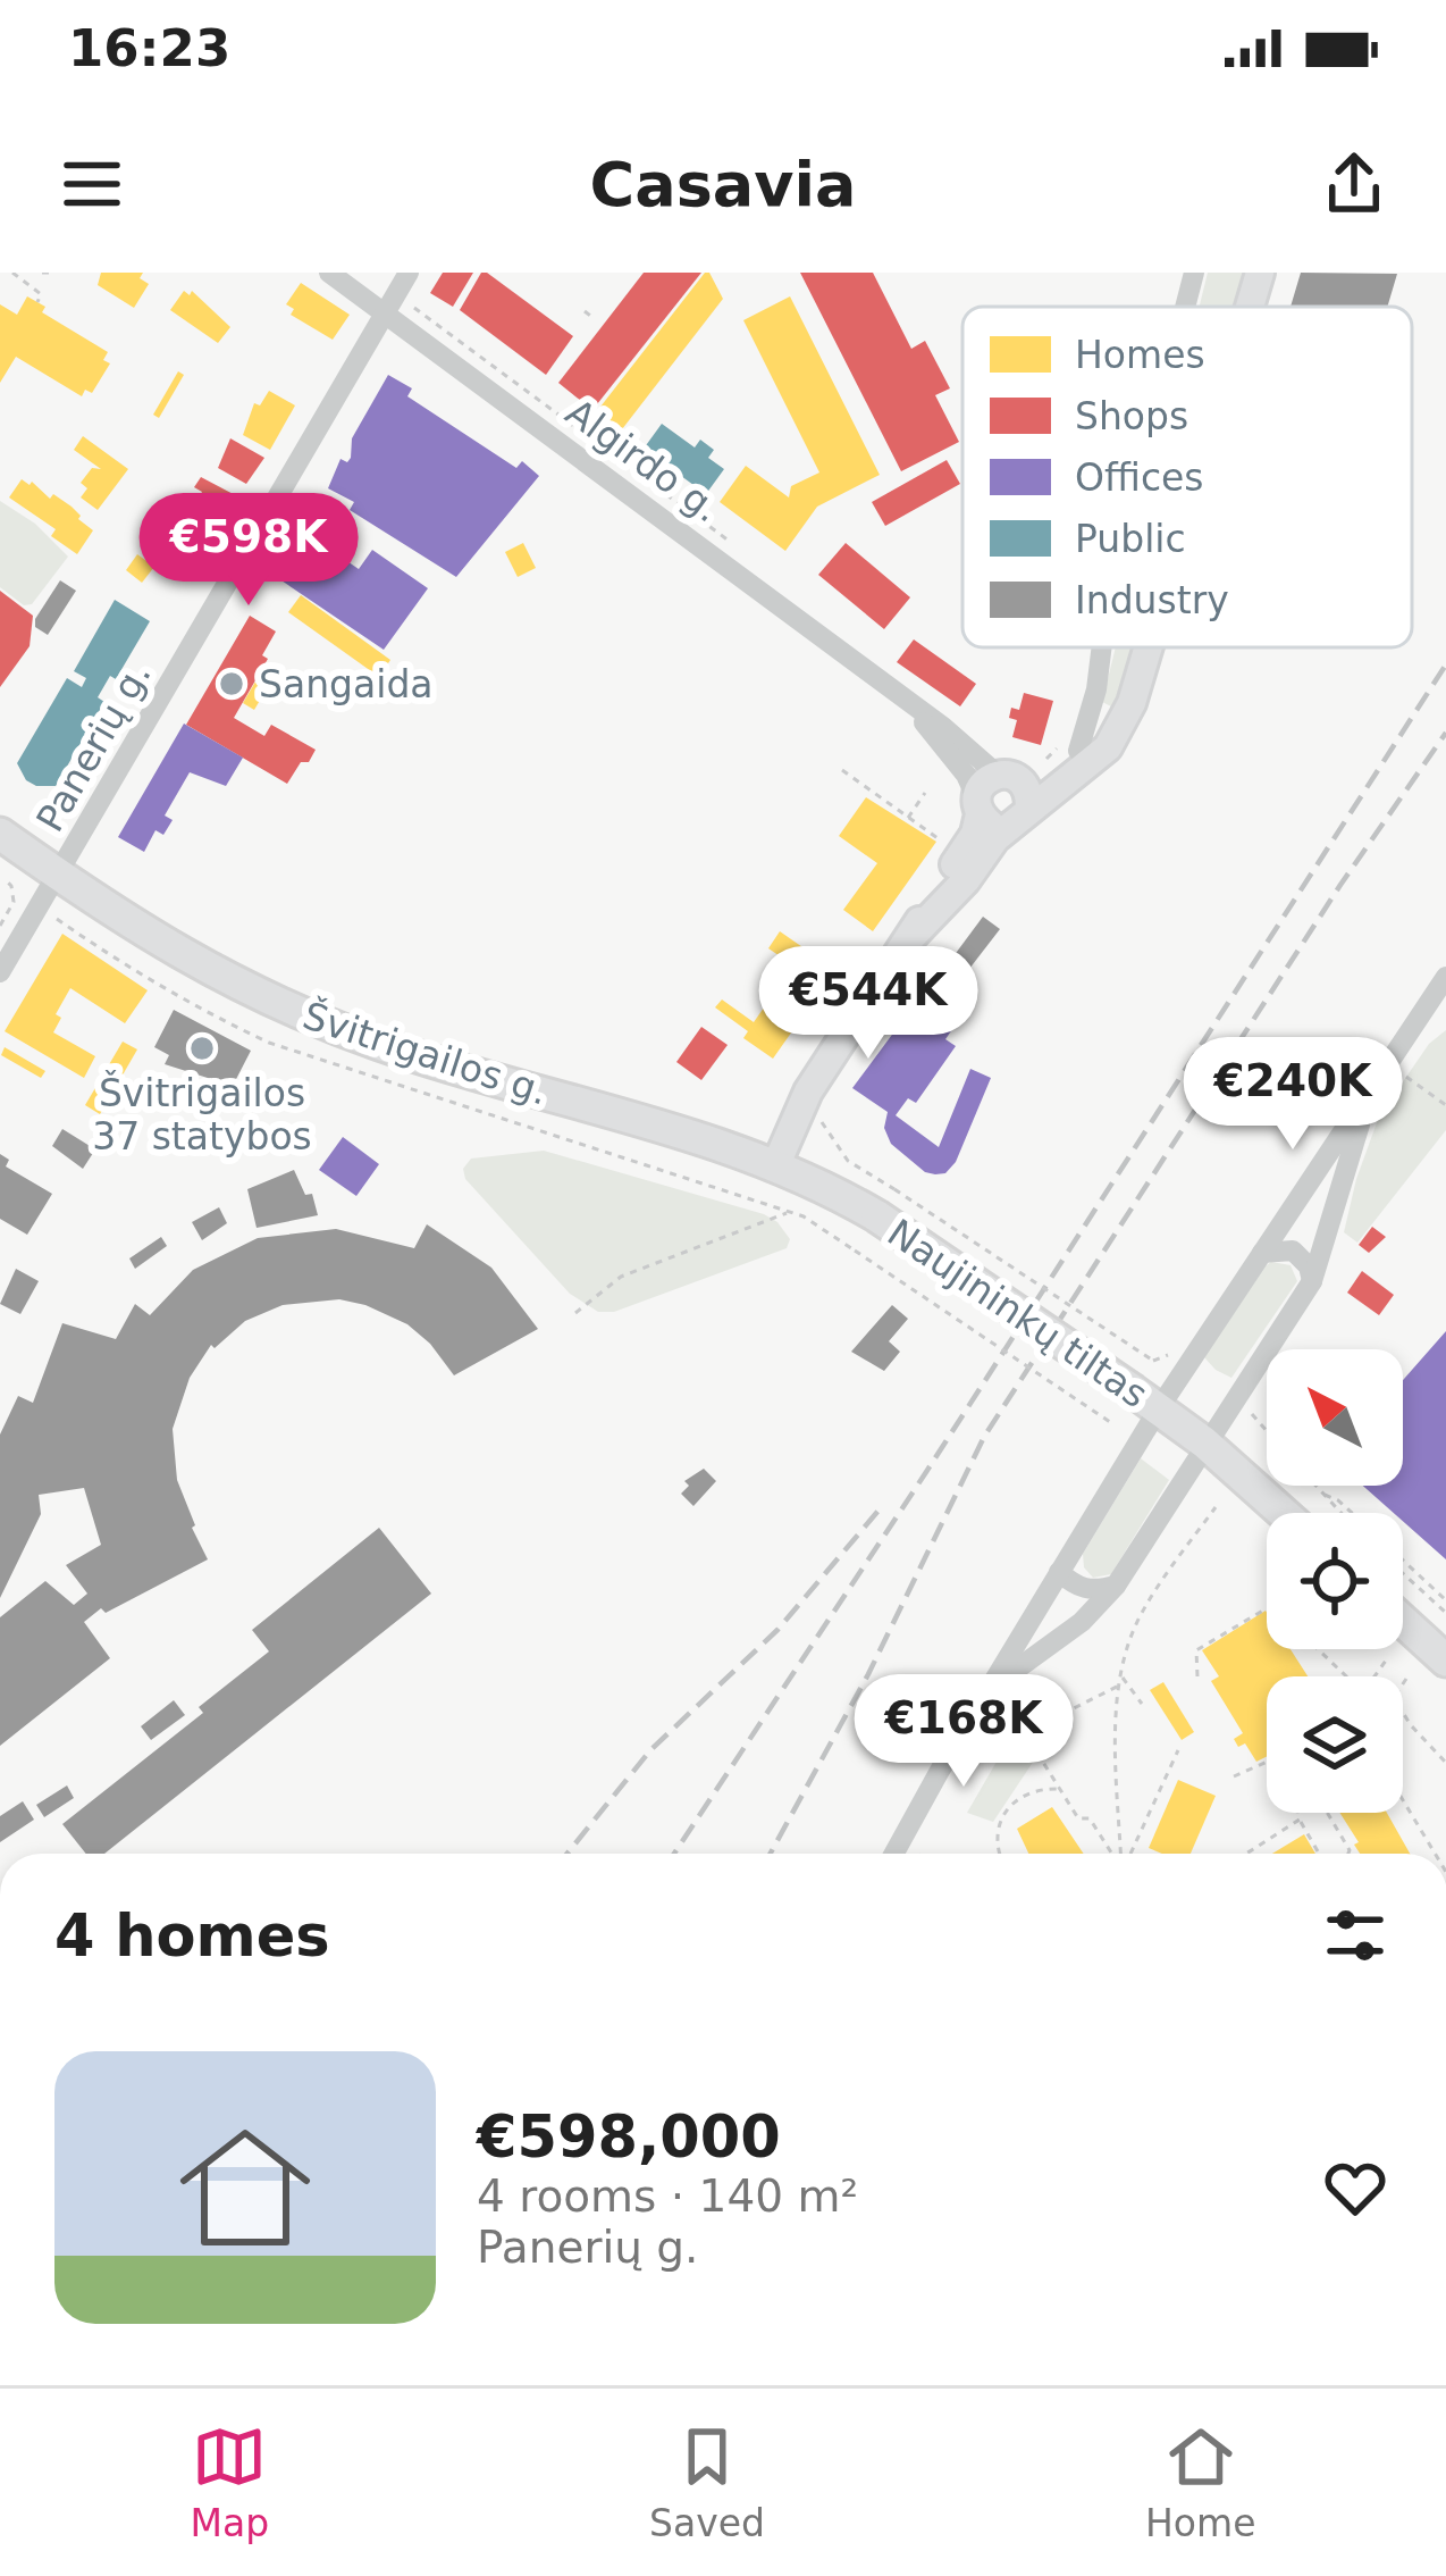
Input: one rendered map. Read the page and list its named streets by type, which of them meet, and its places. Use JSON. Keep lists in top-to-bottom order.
{
  "streets": {
    "main road": ["Švitrigailos g.", "Naujininkų tiltas"],
    "street": ["Algirdo g.", "Panerių g."]
  },
  "crossings": [
    ["Algirdo g.", "Panerių g."],
    ["Panerių g.", "Švitrigailos g."],
    ["Švitrigailos g.", "Naujininkų tiltas"]
  ],
  "places": ["Sangaida", "Švitrigailos 37 statybos"],
  "legend": [
    "Homes",
    "Shops",
    "Offices",
    "Public",
    "Industry"
  ],
  "north": "top left",
  "page": {
    "status": "16:23",
    "header": "Casavia",
    "price": [
      "€598K",
      "€544K",
      "€240K",
      "€168K"
    ],
    "heading": "4 homes",
    "list": [
      {
        "name": "€598,000",
        "note": "4 rooms · 140 m² · Panerių g."
      }
    ],
    "tabs": ["Map", "Saved", "Home"]
  }
}
